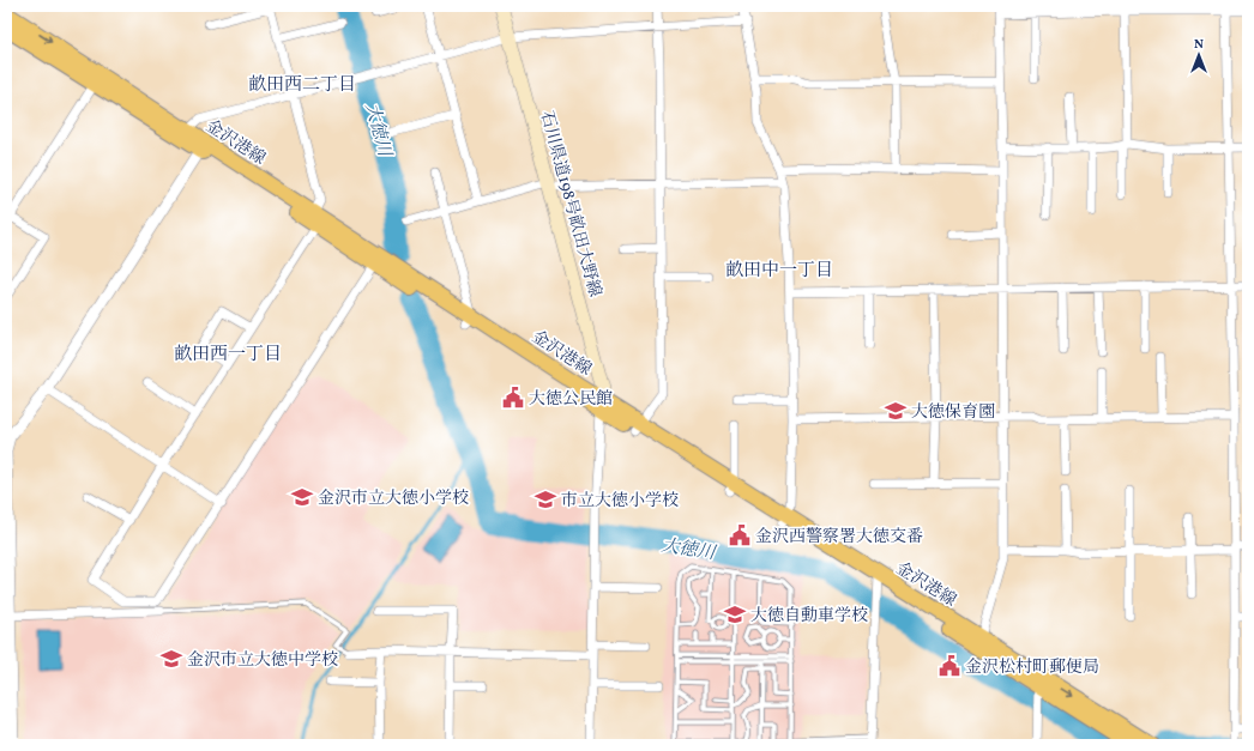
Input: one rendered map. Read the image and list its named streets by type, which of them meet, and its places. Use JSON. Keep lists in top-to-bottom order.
{
  "streets": {
    "main road": ["金沢港線", "石川県道198号畝田大野線"]
  },
  "crossings": [
    ["金沢港線", "石川県道198号畝田大野線"]
  ],
  "districts": ["畝田西二丁目", "畝田中一丁目", "畝田西一丁目"],
  "water": ["大徳川"],
  "places": {
    "public building": ["大徳公民館", "金沢西警察署大徳交番", "金沢松村町郵便局"],
    "school or university": [
      "大徳保育園",
      "金沢市立大徳小学校",
      "市立大徳小学校",
      "大徳自動車学校",
      "金沢市立大徳中学校"
    ]
  },
  "north": "top"
}
